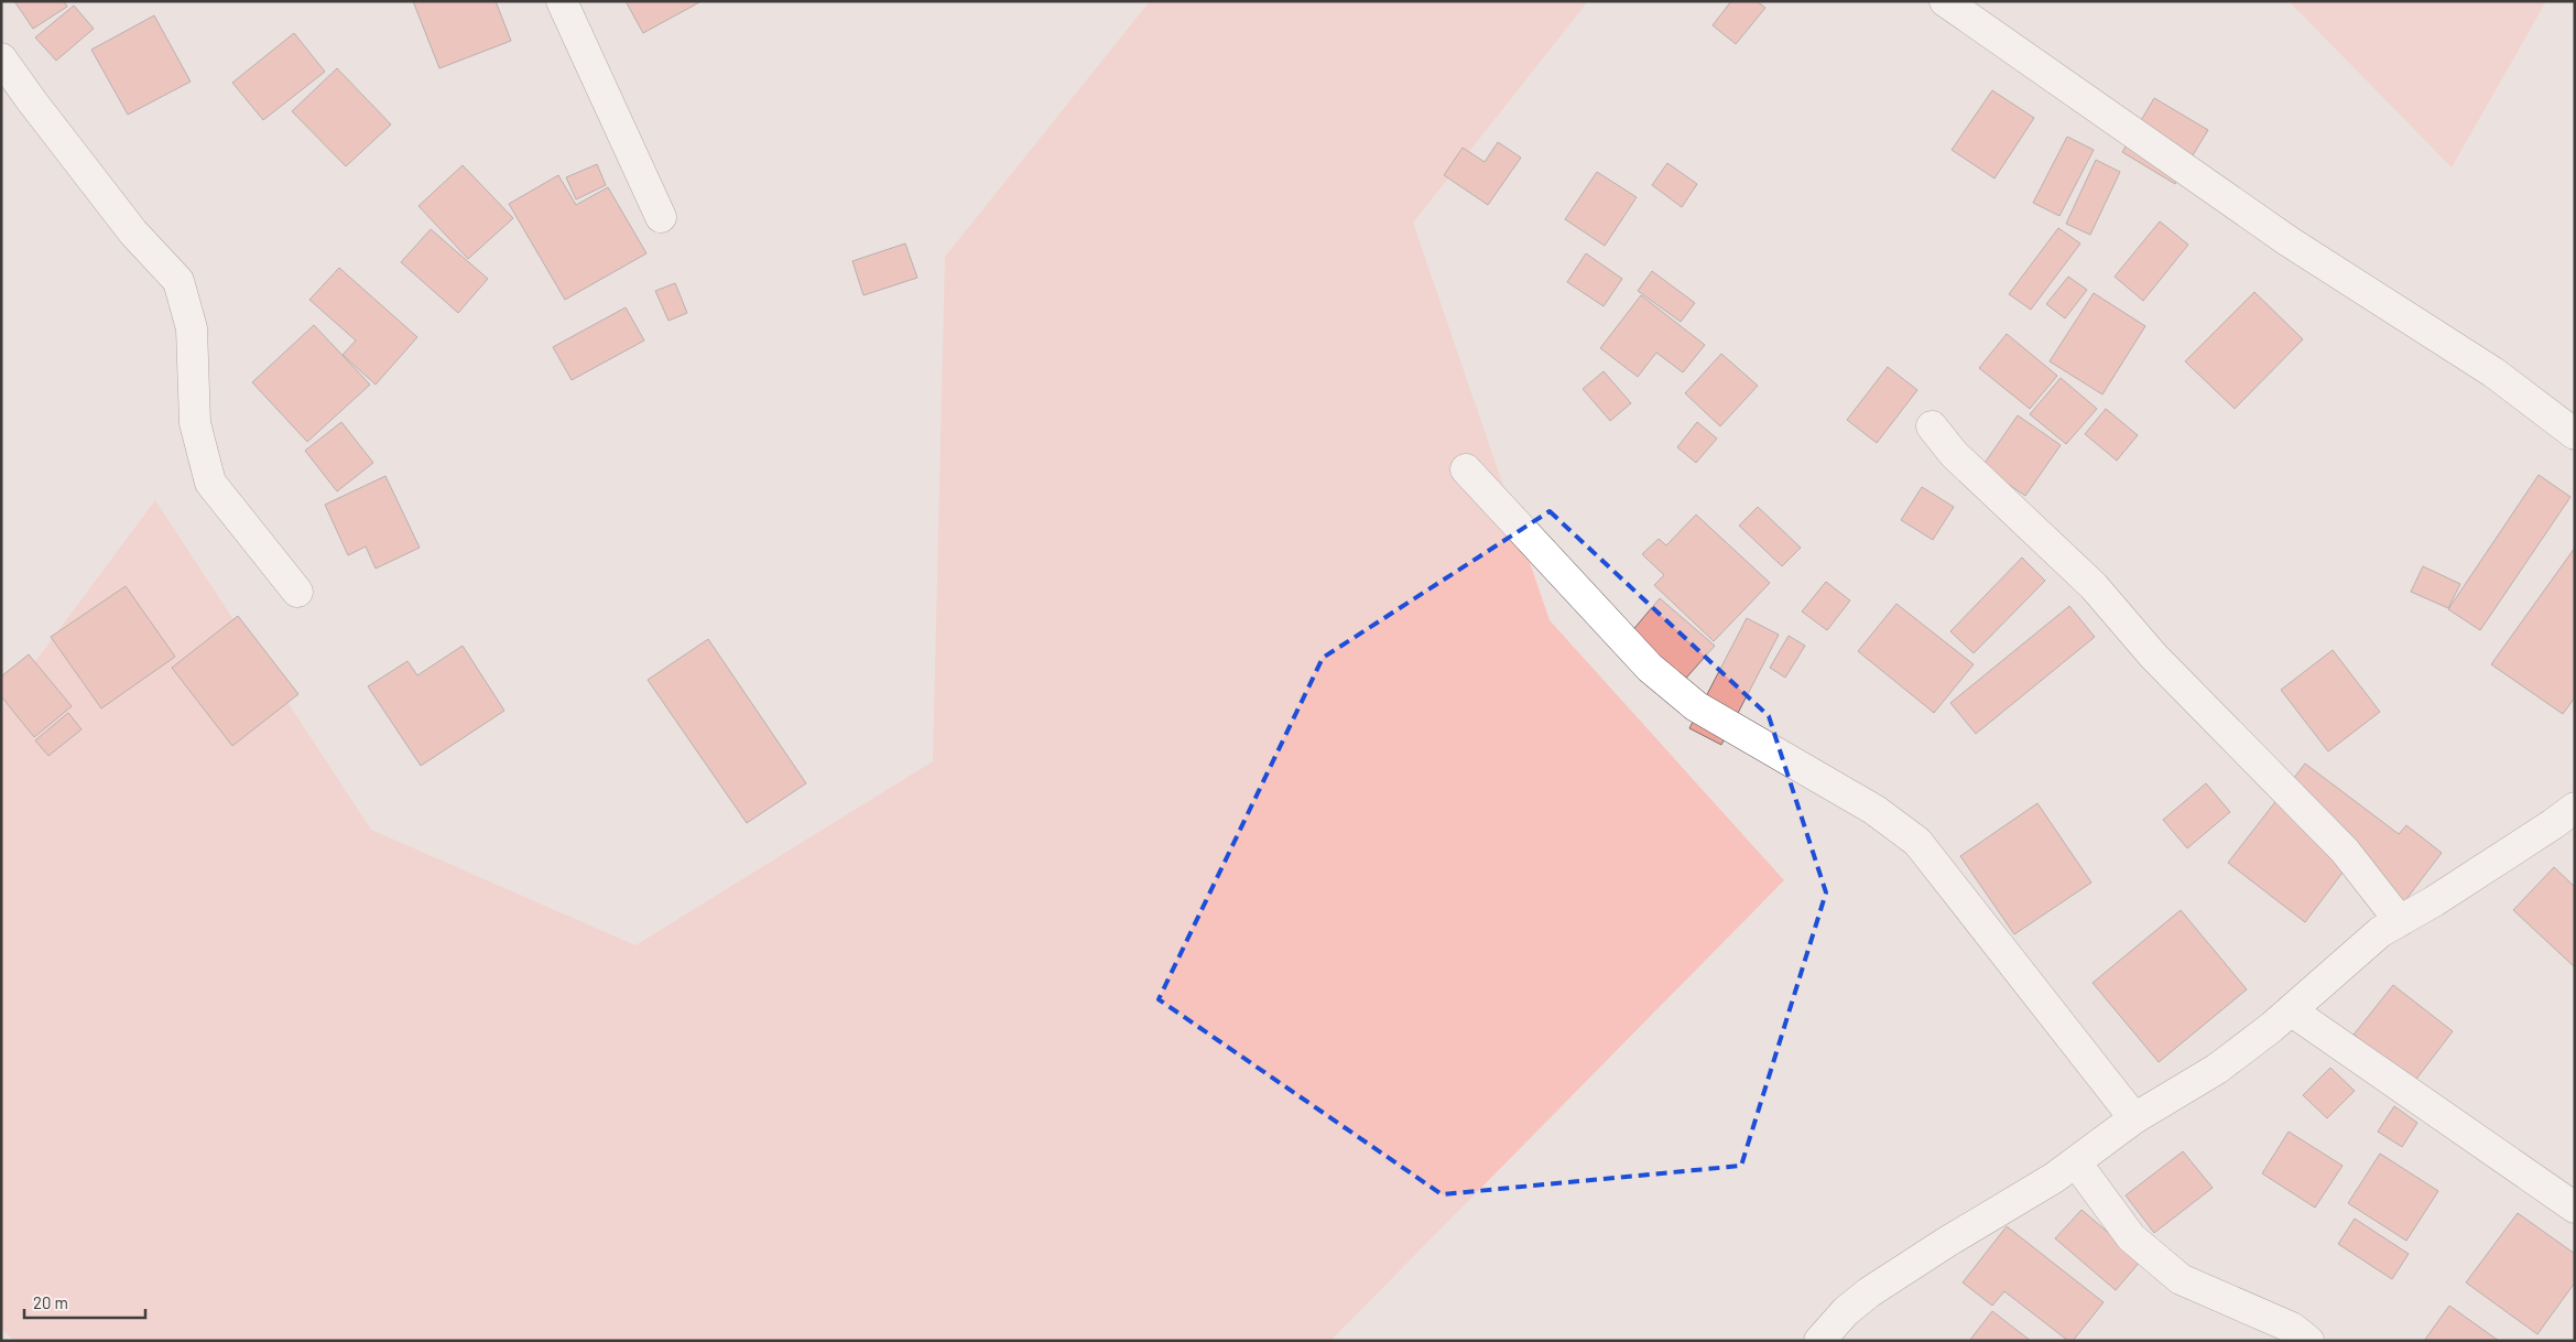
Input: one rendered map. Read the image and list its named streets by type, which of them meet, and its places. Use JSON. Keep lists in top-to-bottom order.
{
  "scale_bar": "20 m"
}
